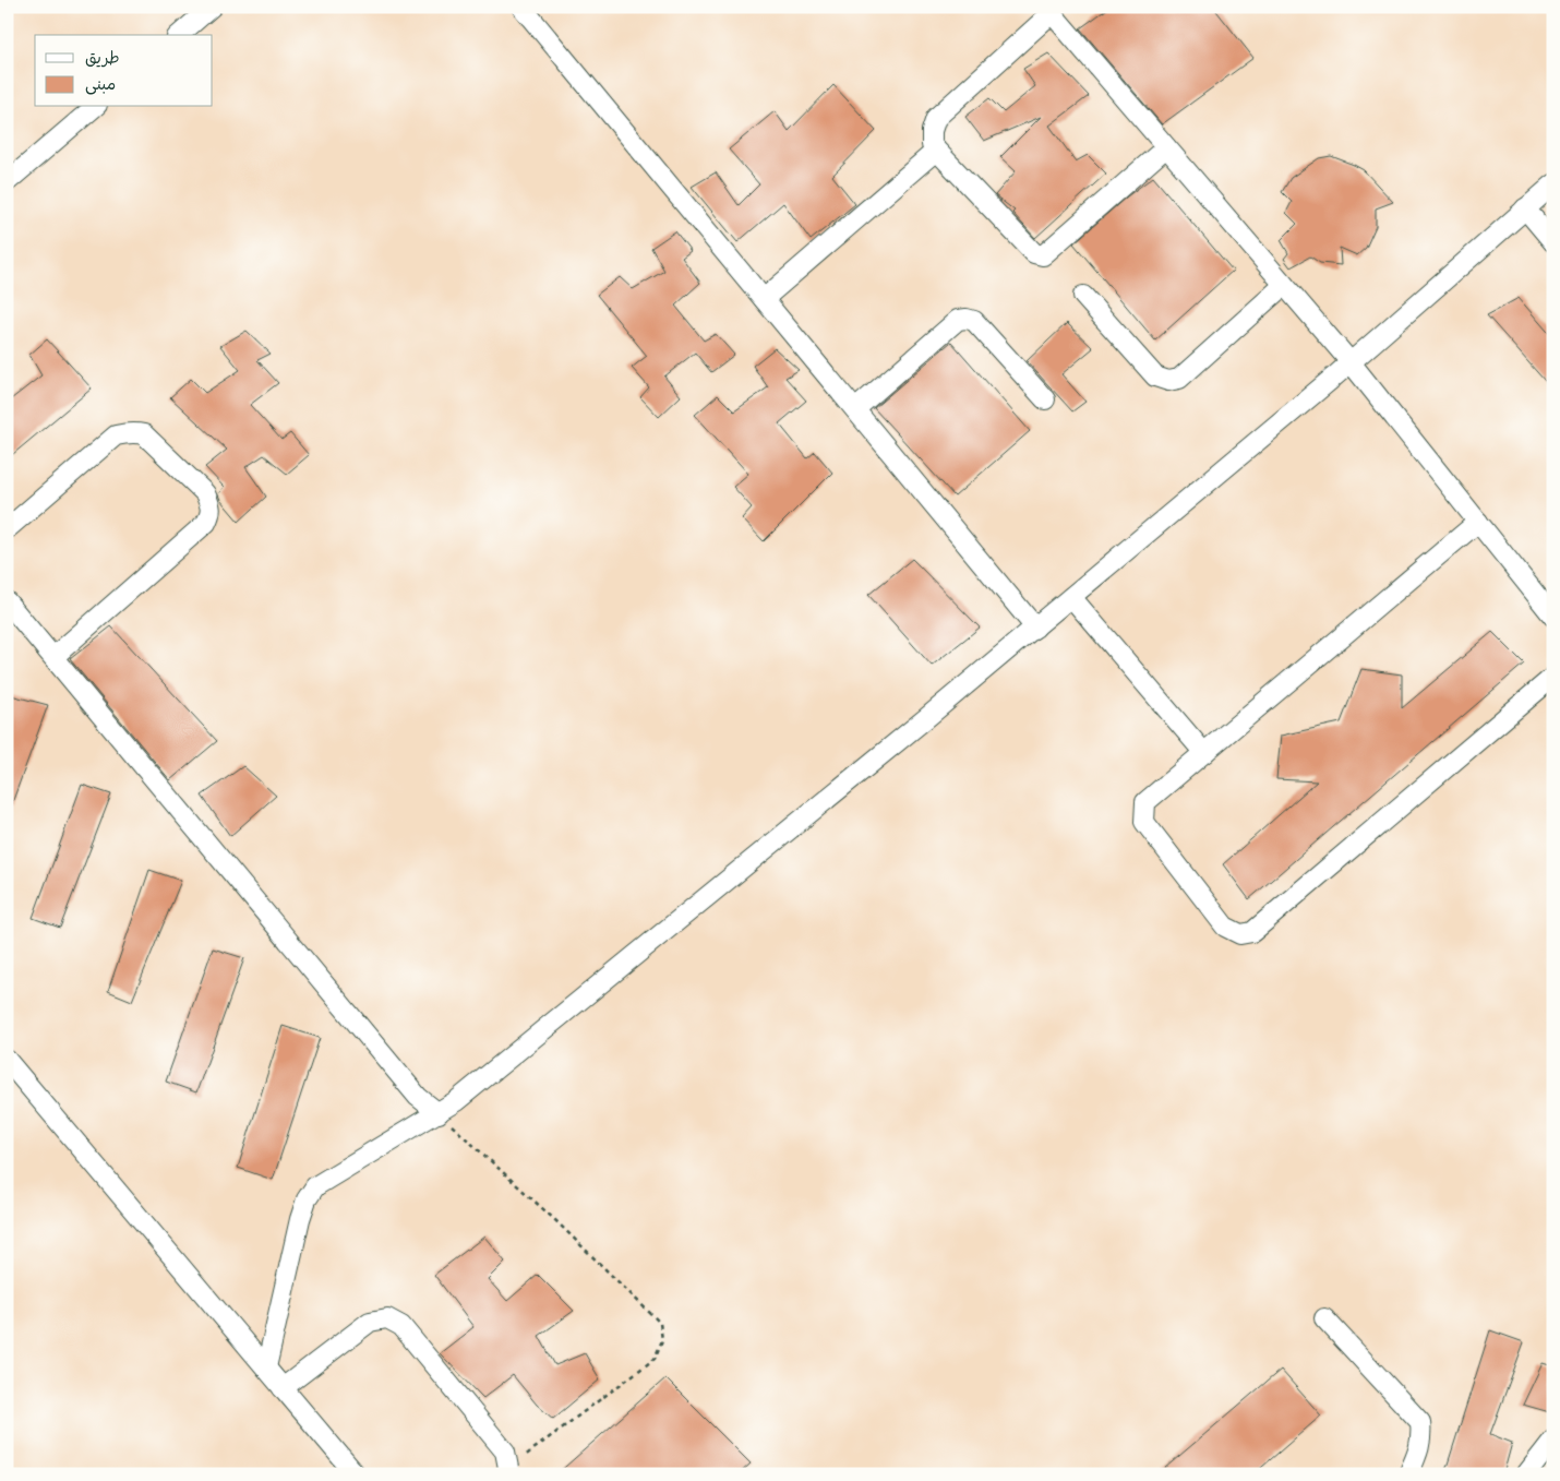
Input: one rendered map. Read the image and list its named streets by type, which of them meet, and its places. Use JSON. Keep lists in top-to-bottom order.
{
  "legend": ["طريق", "مبنى"]
}
